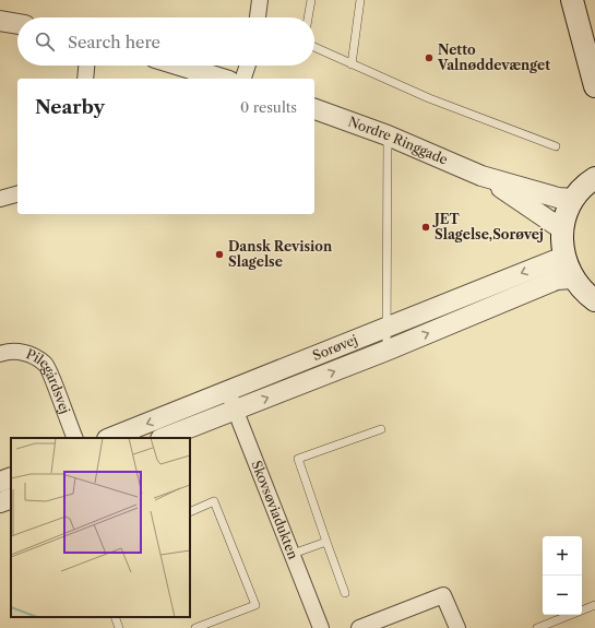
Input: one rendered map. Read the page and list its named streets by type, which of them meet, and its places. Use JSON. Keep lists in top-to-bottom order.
{
  "streets": {
    "street": [
      "Nordre Ringgade",
      "Sorøvej",
      "Pilegårdsvej",
      "Skovsøviadukten"
    ]
  },
  "crossings": [
    ["Sorøvej", "Skovsøviadukten"]
  ],
  "places": ["Netto Valnøddevænget", "JET Slagelse,Sorøvej", "Dansk Revision Slagelse"],
  "page": {
    "search": "Search here",
    "heading": ["Nearby", "0 results"],
    "map_buttons": ["+", "−"]
  }
}
